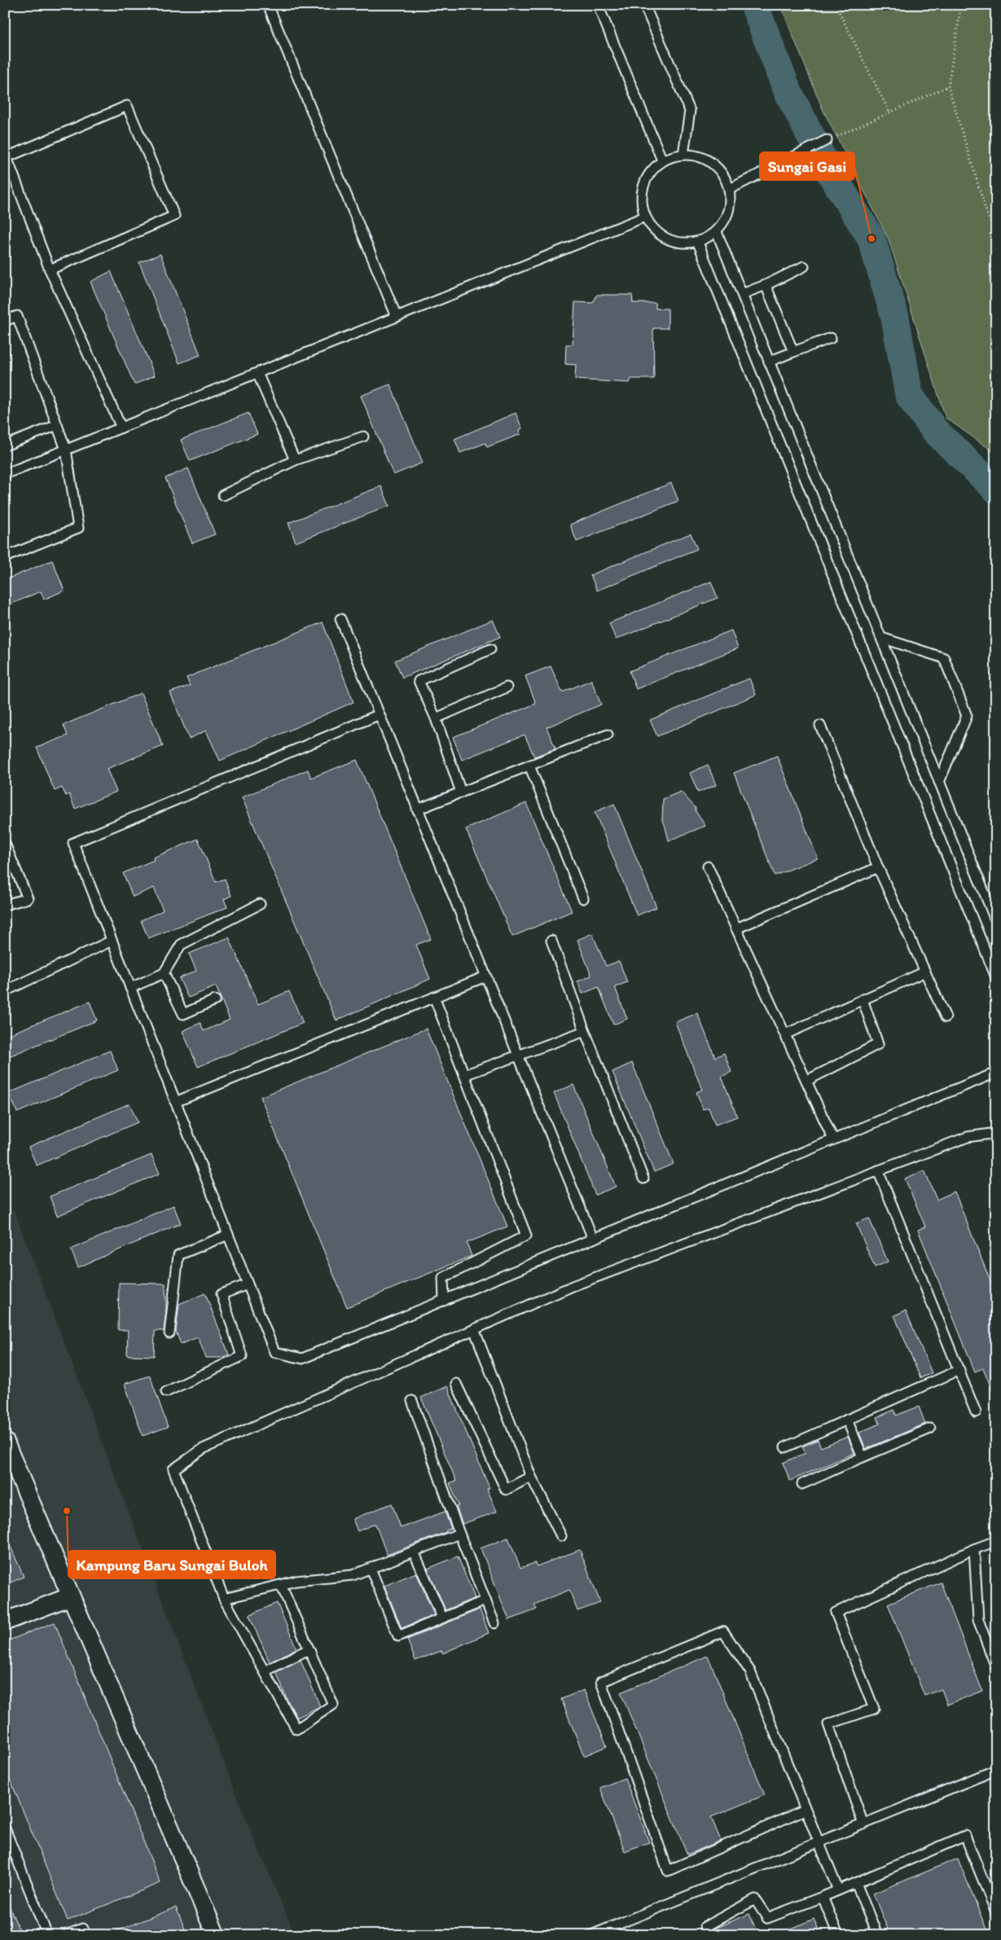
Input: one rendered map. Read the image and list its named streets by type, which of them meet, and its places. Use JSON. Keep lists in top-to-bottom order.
{
  "places": ["Sungai Gasi", "Kampung Baru Sungai Buloh"]
}
